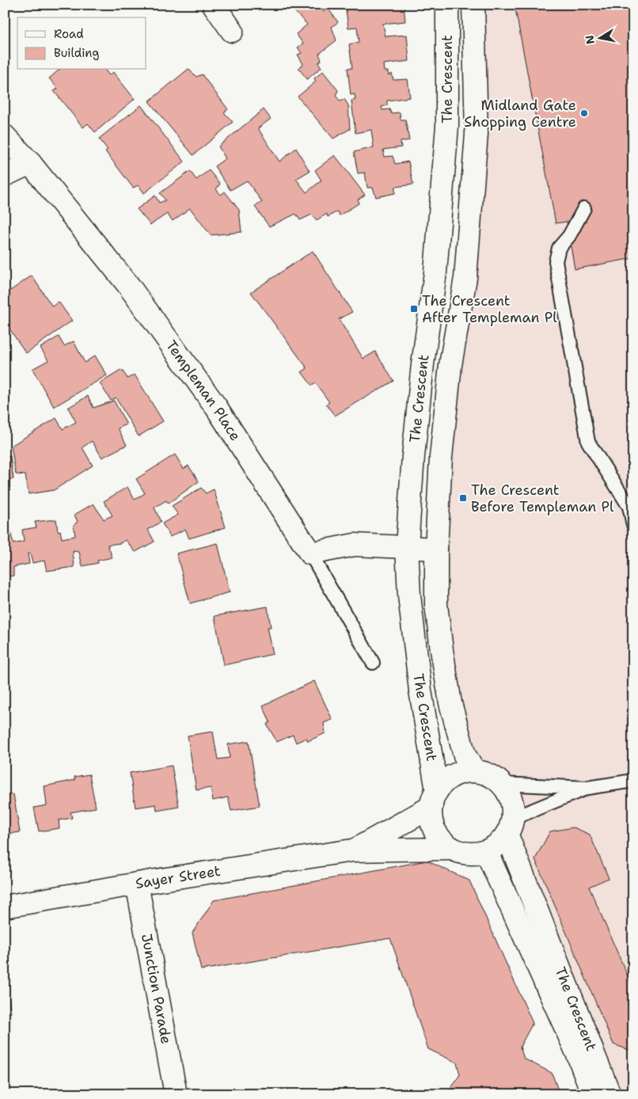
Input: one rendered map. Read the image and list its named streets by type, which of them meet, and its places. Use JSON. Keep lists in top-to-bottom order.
{
  "streets": {
    "street": [
      "The Crescent",
      "Templeman Place",
      "Sayer Street",
      "Junction Parade"
    ]
  },
  "crossings": [
    ["The Crescent", "Sayer Street"],
    ["Sayer Street", "Junction Parade"]
  ],
  "places": {
    "other": ["Midland Gate Shopping Centre"],
    "transit": ["The Crescent After Templeman Pl", "The Crescent Before Templeman Pl"]
  },
  "legend": ["Road", "Building"],
  "north": "left"
}
